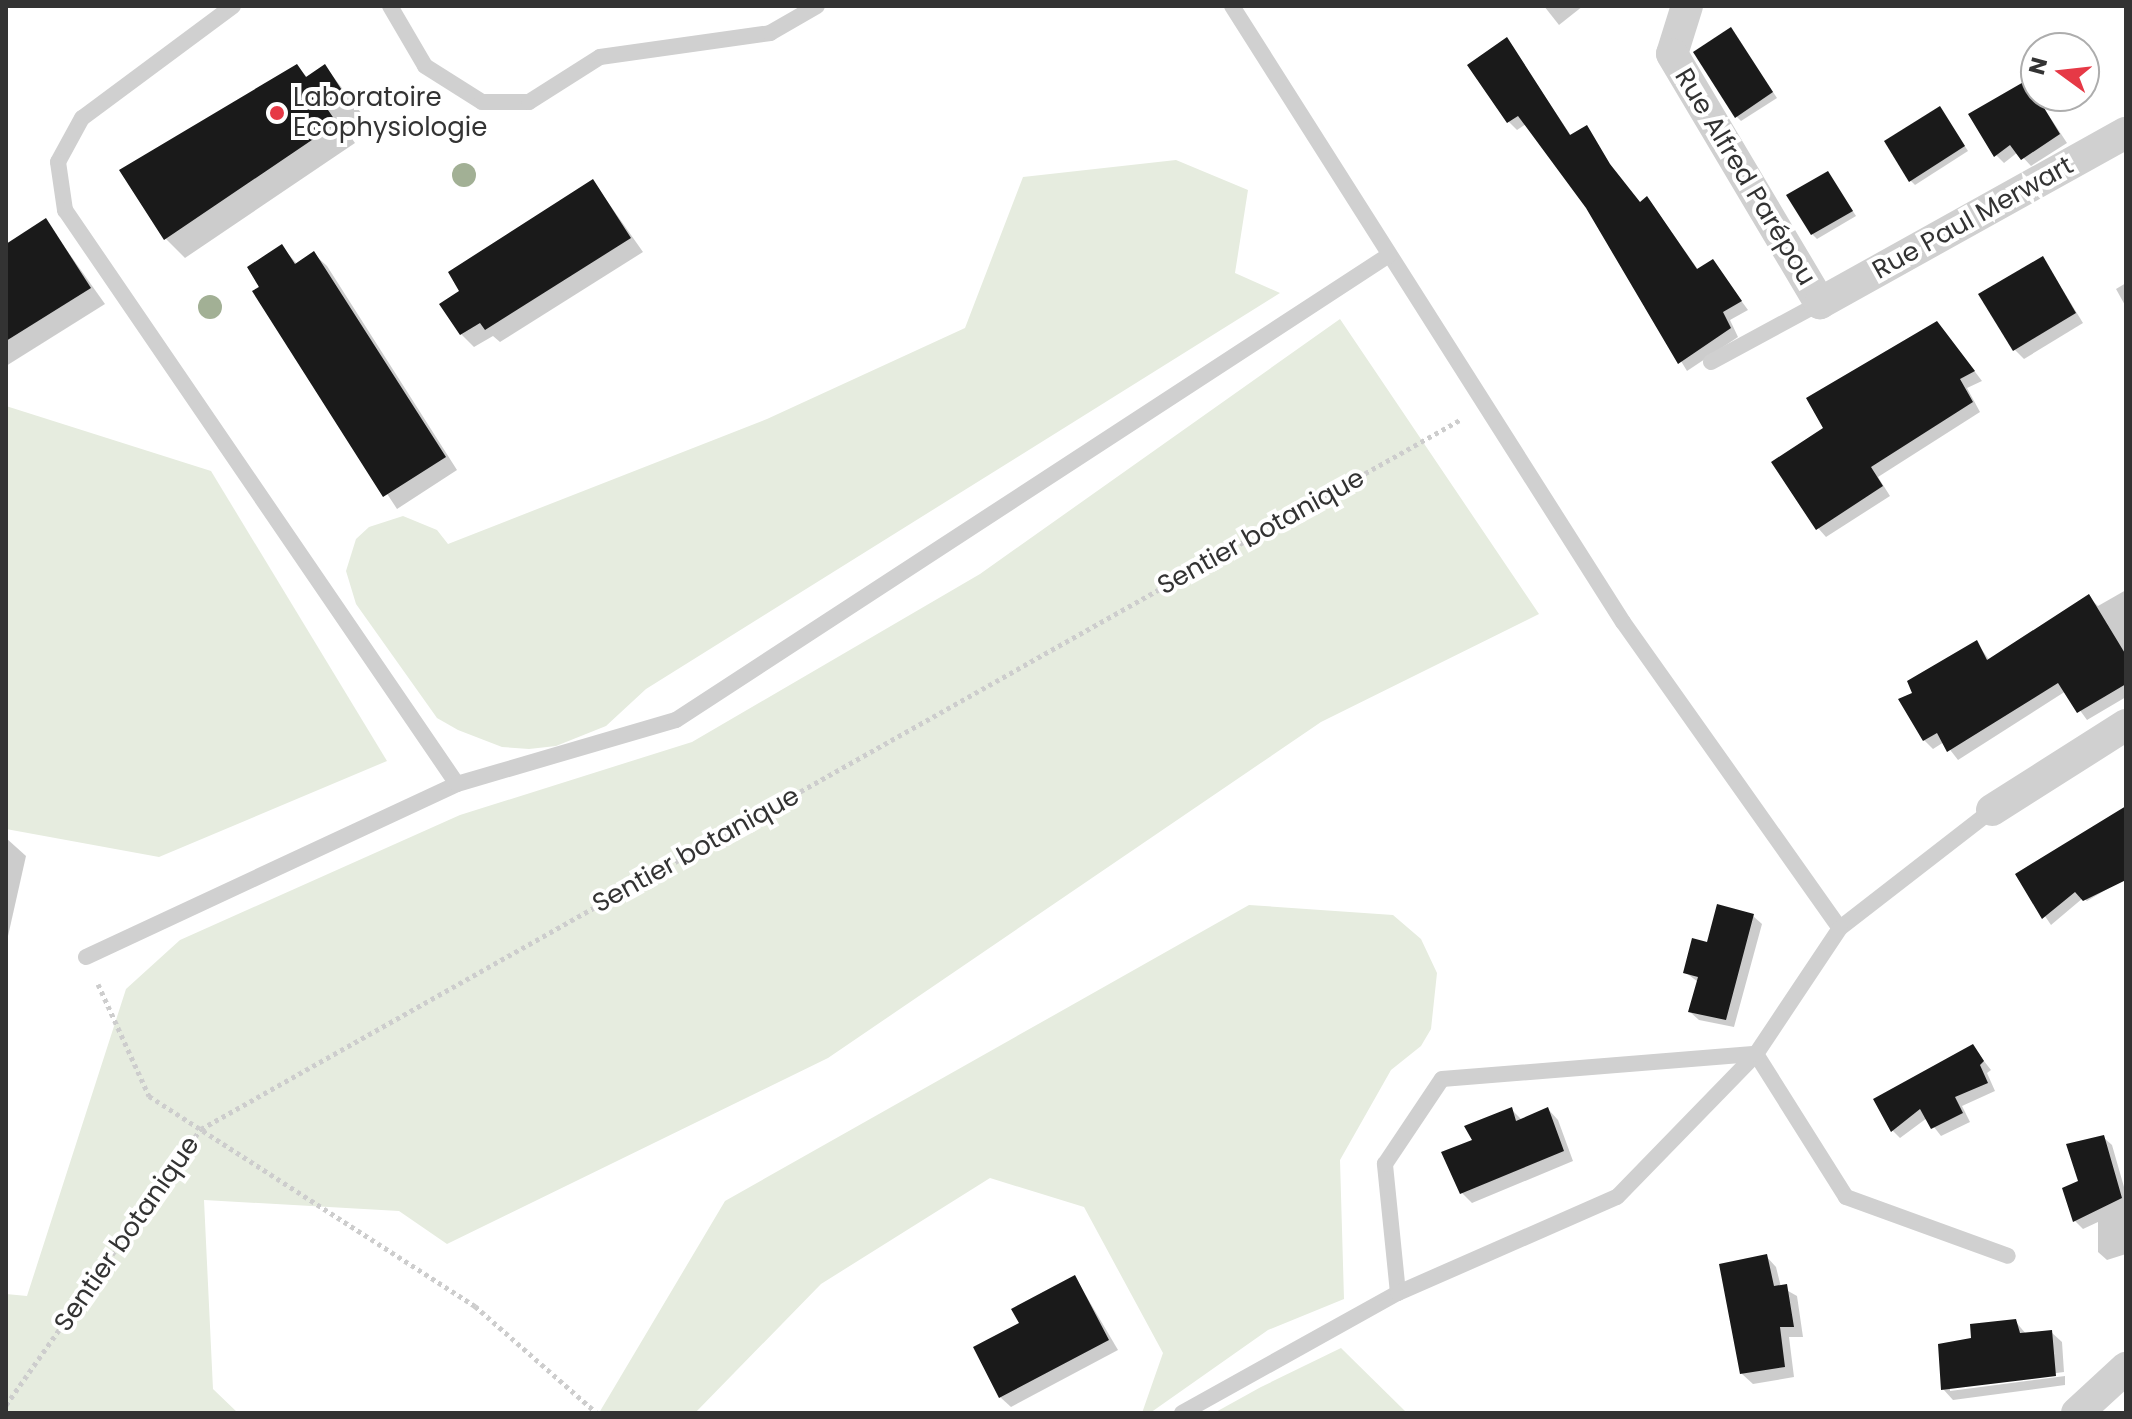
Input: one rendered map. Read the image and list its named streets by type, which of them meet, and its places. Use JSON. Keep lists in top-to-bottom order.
{
  "streets": {
    "street": ["Rue Alfred Parépou", "Rue Paul Merwart"],
    "path": ["Sentier botanique"]
  },
  "crossings": [
    ["Rue Alfred Parépou", "Rue Paul Merwart"]
  ],
  "places": ["Laboratoire Ecophysiologie"],
  "north": "left"
}
